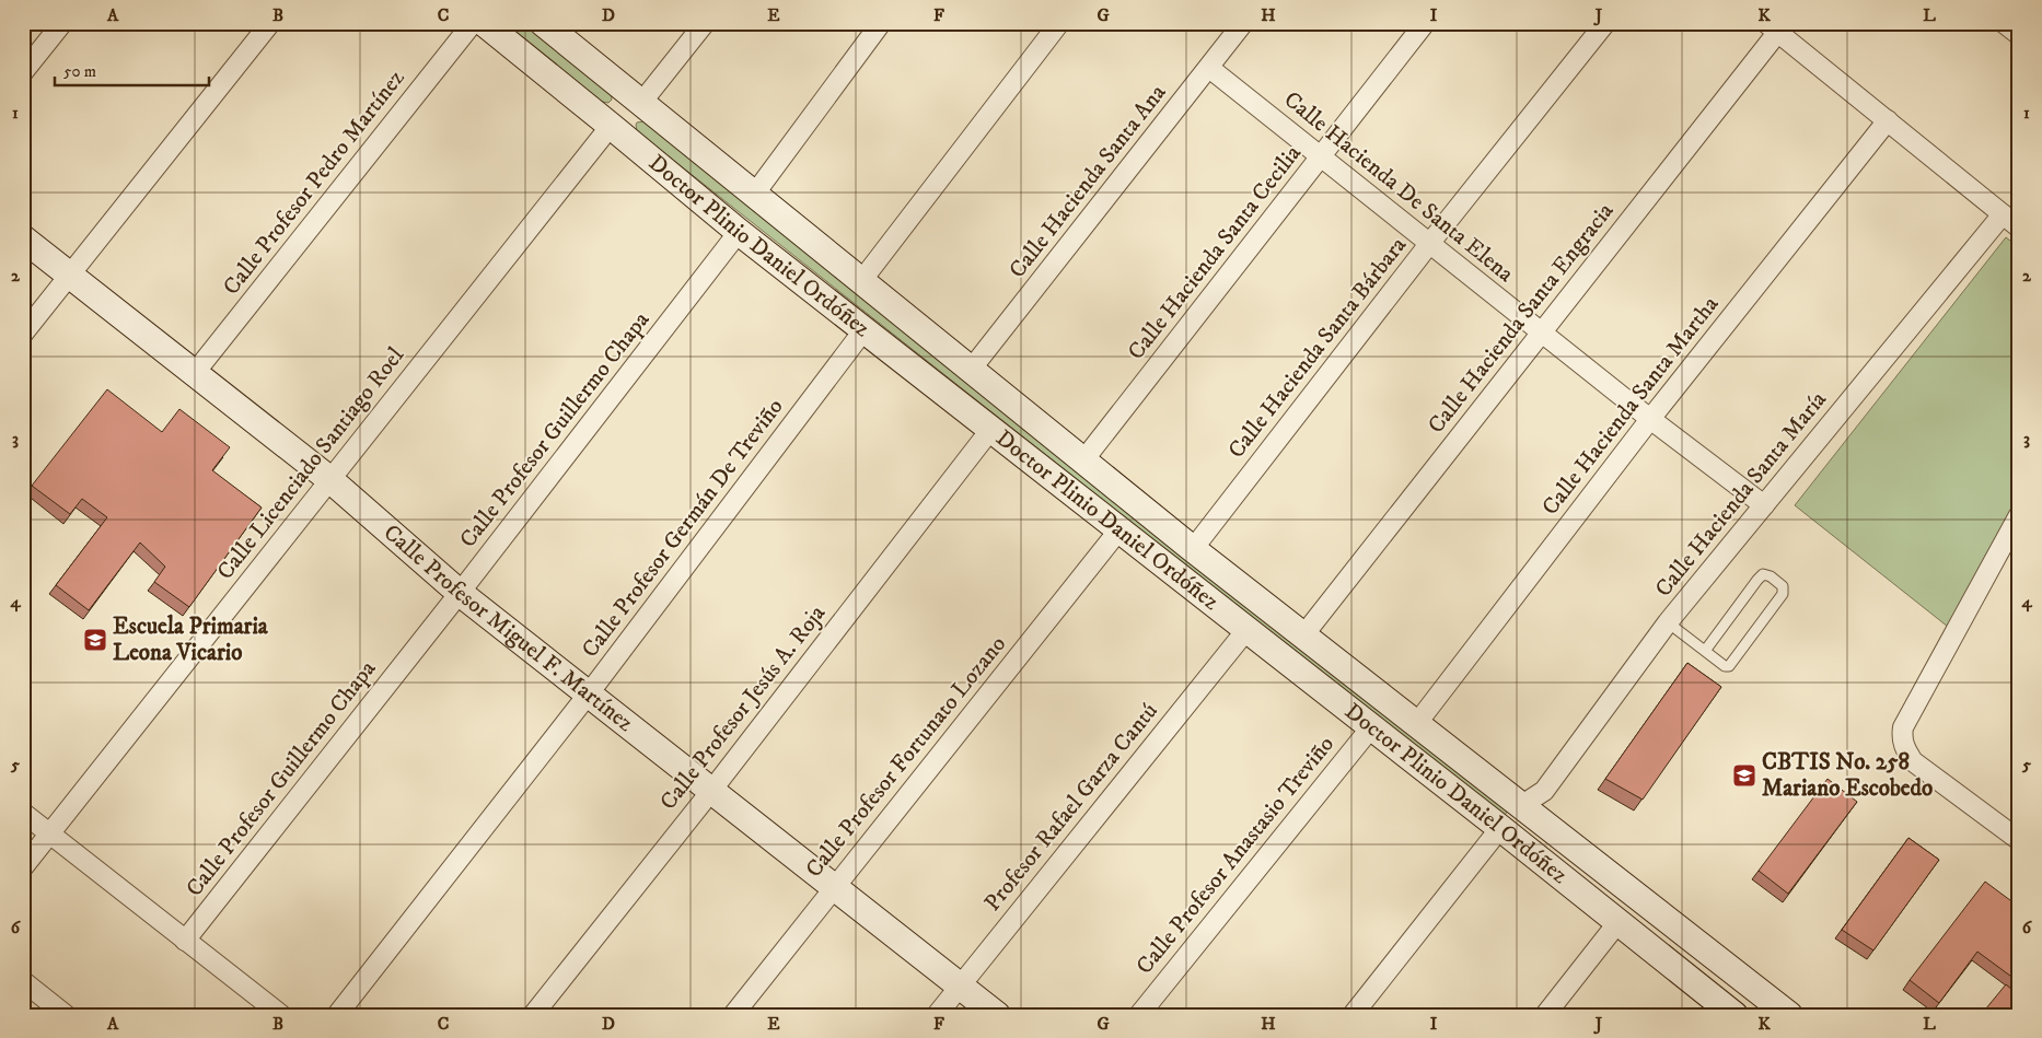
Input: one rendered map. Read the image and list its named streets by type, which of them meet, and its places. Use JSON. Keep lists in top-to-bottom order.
{
  "streets": {
    "street": [
      "Calle Hacienda Santa Ana",
      "Calle Profesor Pedro Martínez",
      "Calle Hacienda De Santa Elena",
      "Doctor Plinio Daniel Ordóñez",
      "Calle Hacienda Santa Cecilia",
      "Calle Hacienda Santa Engracia",
      "Calle Hacienda Santa Bárbara",
      "Calle Hacienda Santa Martha",
      "Calle Profesor Guillermo Chapa",
      "Calle Licenciado Santiago Roel",
      "Calle Hacienda Santa María",
      "Calle Profesor Germán De Treviño",
      "Calle Profesor Miguel F. Martínez",
      "Calle Profesor Jesús A. Roja",
      "Calle Profesor Fortunato Lozano",
      "Profesor Rafael Garza Cantú",
      "Calle Profesor Anastasio Treviño"
    ]
  },
  "crossings": [
    ["Calle Hacienda Santa Ana", "Calle Hacienda De Santa Elena"],
    ["Calle Hacienda Santa Ana", "Doctor Plinio Daniel Ordóñez"],
    ["Calle Profesor Pedro Martínez", "Calle Profesor Miguel F. Martínez"],
    ["Calle Hacienda De Santa Elena", "Calle Hacienda Santa Cecilia"],
    ["Calle Hacienda De Santa Elena", "Calle Hacienda Santa Engracia"],
    ["Calle Hacienda De Santa Elena", "Calle Hacienda Santa Bárbara"],
    ["Calle Hacienda De Santa Elena", "Calle Hacienda Santa Martha"],
    ["Calle Hacienda De Santa Elena", "Calle Hacienda Santa María"],
    ["Doctor Plinio Daniel Ordóñez", "Calle Hacienda Santa Cecilia"],
    ["Doctor Plinio Daniel Ordóñez", "Calle Hacienda Santa Engracia"],
    ["Doctor Plinio Daniel Ordóñez", "Calle Hacienda Santa Bárbara"],
    ["Doctor Plinio Daniel Ordóñez", "Calle Hacienda Santa Martha"],
    ["Doctor Plinio Daniel Ordóñez", "Calle Profesor Guillermo Chapa"],
    ["Doctor Plinio Daniel Ordóñez", "Calle Licenciado Santiago Roel"],
    ["Doctor Plinio Daniel Ordóñez", "Calle Hacienda Santa María"],
    ["Doctor Plinio Daniel Ordóñez", "Calle Profesor Germán De Treviño"],
    ["Doctor Plinio Daniel Ordóñez", "Calle Profesor Jesús A. Roja"],
    ["Doctor Plinio Daniel Ordóñez", "Calle Profesor Fortunato Lozano"],
    ["Doctor Plinio Daniel Ordóñez", "Profesor Rafael Garza Cantú"],
    ["Doctor Plinio Daniel Ordóñez", "Calle Profesor Anastasio Treviño"],
    ["Calle Profesor Guillermo Chapa", "Calle Profesor Miguel F. Martínez"],
    ["Calle Licenciado Santiago Roel", "Calle Profesor Miguel F. Martínez"],
    ["Calle Profesor Germán De Treviño", "Calle Profesor Miguel F. Martínez"],
    ["Calle Profesor Miguel F. Martínez", "Calle Profesor Jesús A. Roja"],
    ["Calle Profesor Miguel F. Martínez", "Calle Profesor Fortunato Lozano"],
    ["Calle Profesor Miguel F. Martínez", "Profesor Rafael Garza Cantú"]
  ],
  "places": {
    "school or university": ["Escuela Primaria Leona Vicario", "CBTIS No. 258 Mariano Escobedo"]
  },
  "scale_bar": "50 m",
  "grid": {
    "columns": [
      "A",
      "B",
      "C",
      "D",
      "E",
      "F",
      "G",
      "H",
      "I",
      "J",
      "K",
      "L"
    ],
    "rows": [
      "1",
      "2",
      "3",
      "4",
      "5",
      "6"
    ]
  }
}
